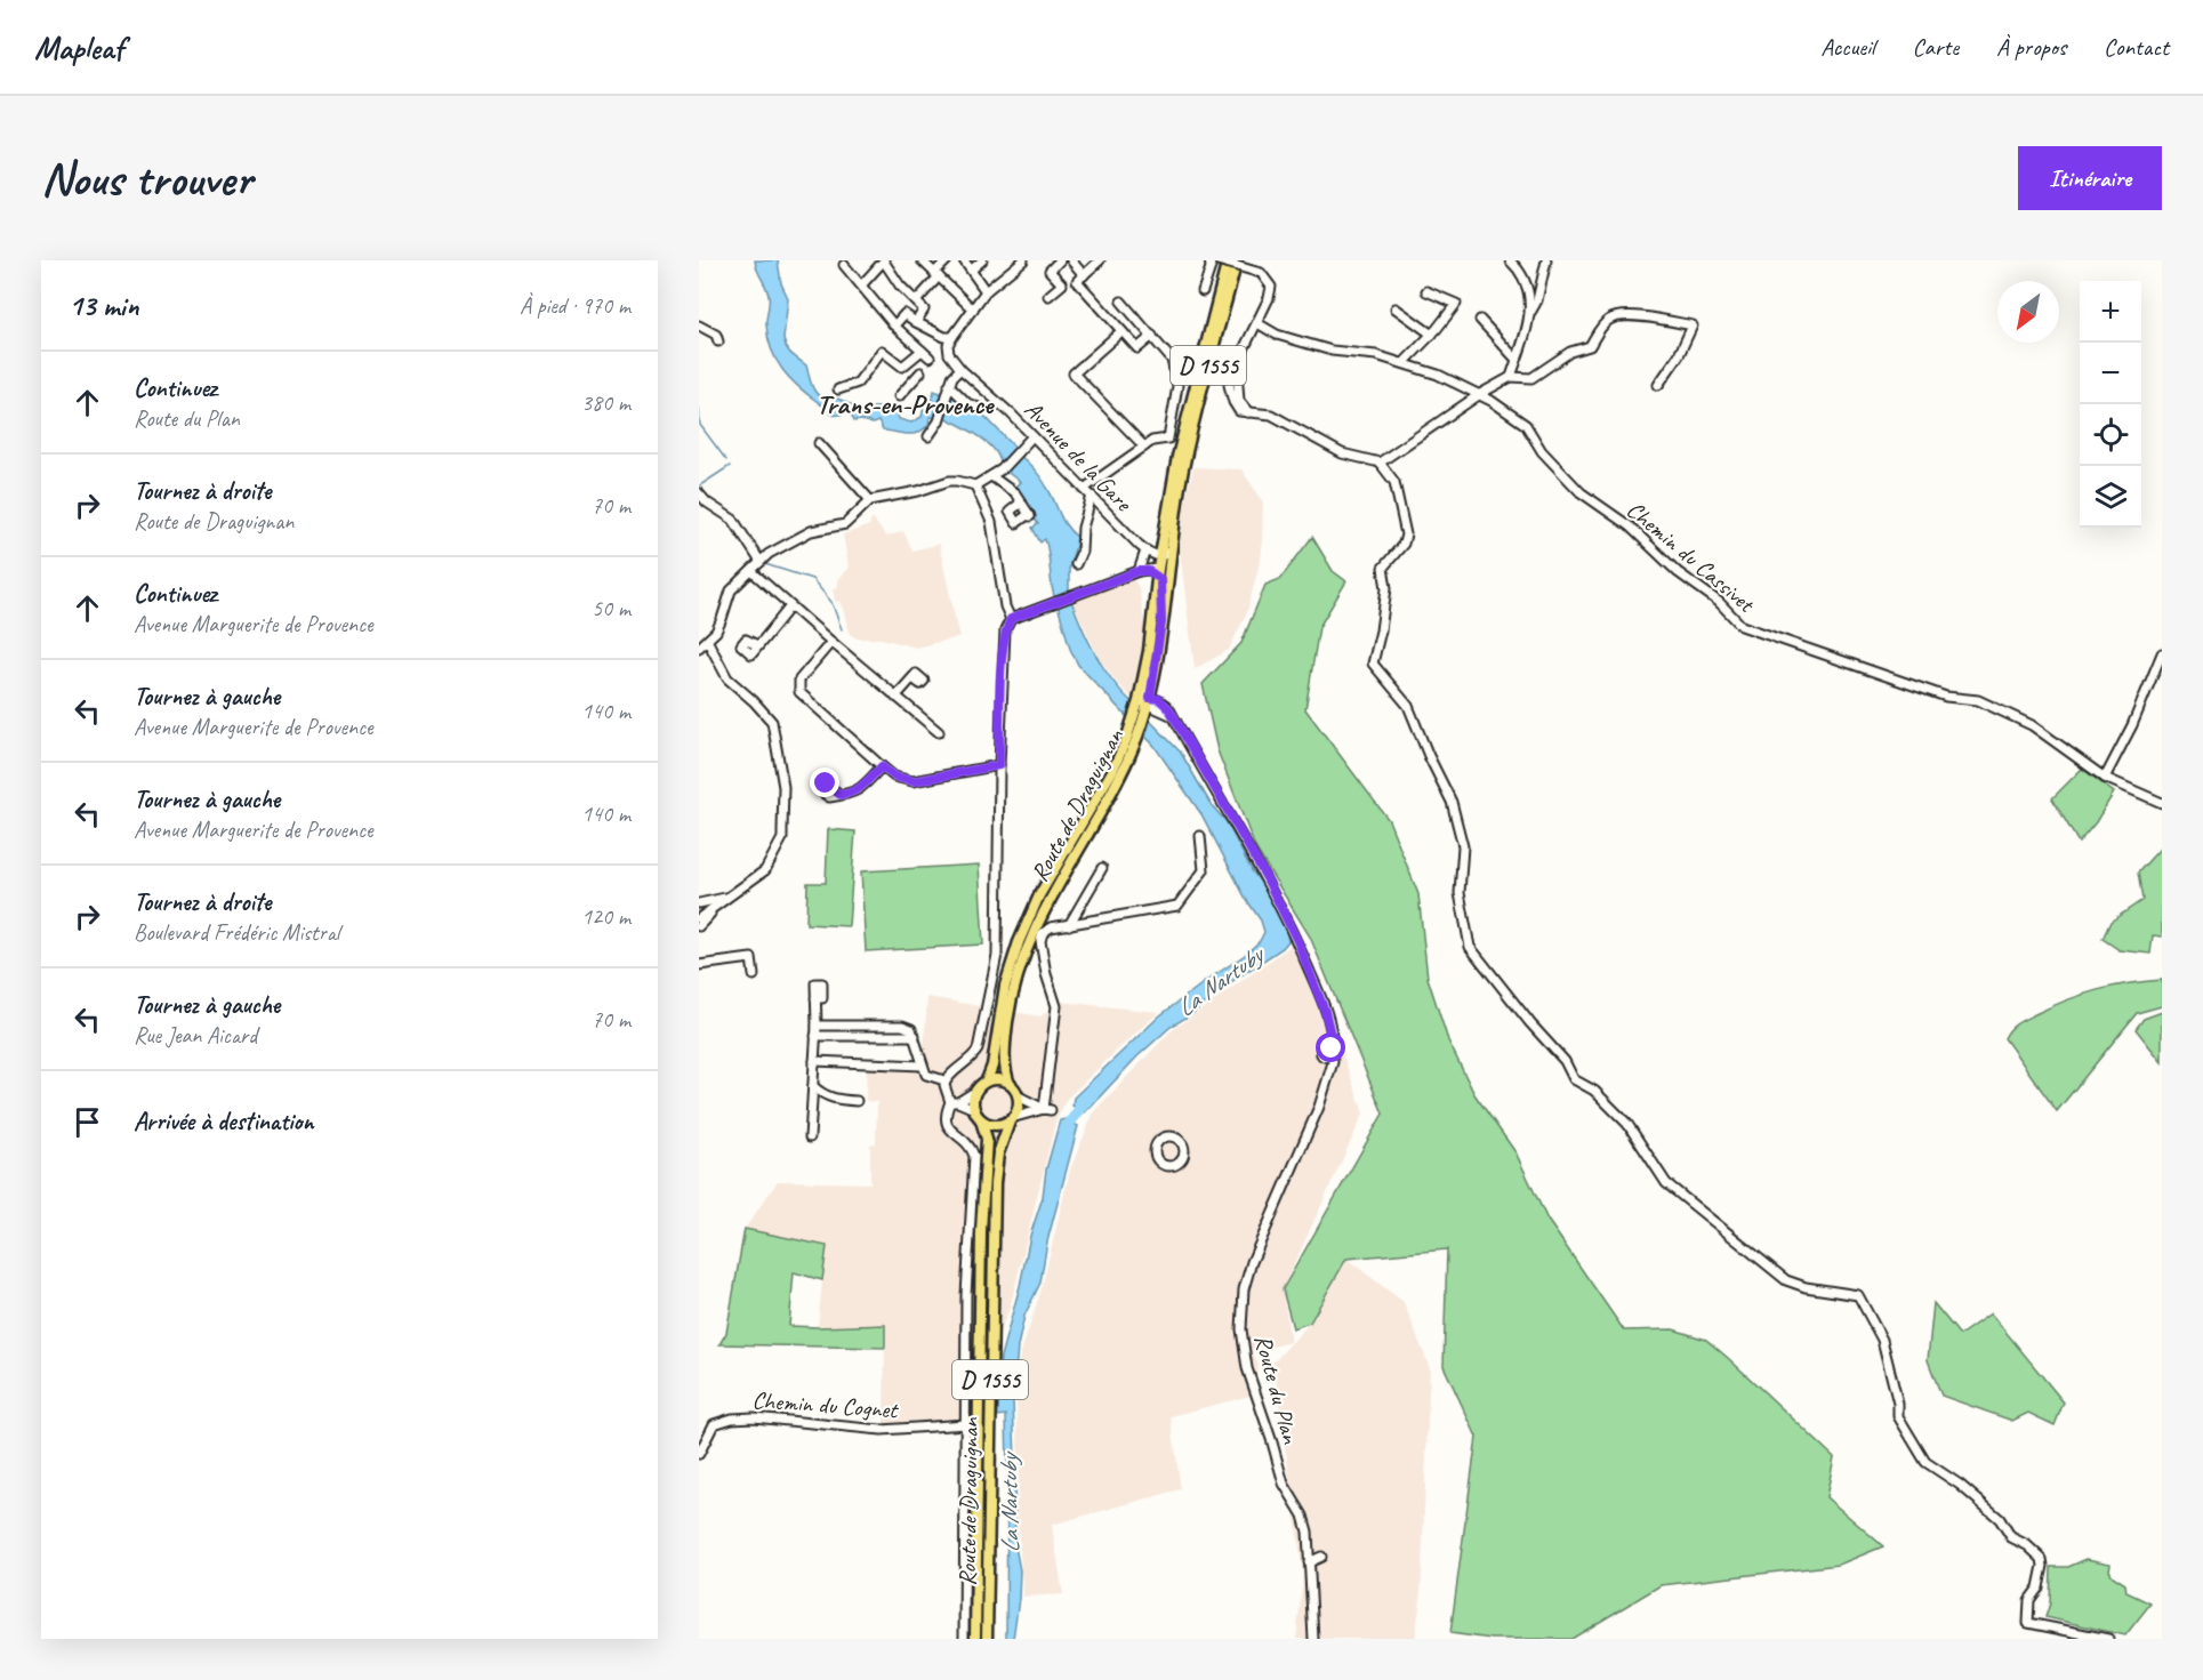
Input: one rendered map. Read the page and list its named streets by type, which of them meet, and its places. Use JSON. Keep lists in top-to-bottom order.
{
  "streets": {
    "main road": ["D 1555", "Route de Draguignan"],
    "street": [
      "Avenue de la Gare",
      "Chemin du Cassivet",
      "Route du Plan",
      "Chemin du Cognet"
    ]
  },
  "crossings": [
    ["Avenue de la Gare", "Route de Draguignan"],
    ["Route de Draguignan", "Route du Plan"]
  ],
  "districts": ["Trans-en-Provence"],
  "water": ["La Nartuby"],
  "north": "bottom left",
  "page": {
    "header": "Mapleaf",
    "nav": [
      "Accueil",
      "Carte",
      "À propos",
      "Contact"
    ],
    "buttons": "Itinéraire",
    "title": "Nous trouver",
    "heading": ["13 min", "À pied · 970 m"],
    "map_buttons": ["+", "−"],
    "list": [
      ["Continuez", "Route du Plan", "380 m"],
      ["Tournez à droite", "Route de Draguignan", "70 m"],
      ["Continuez", "Avenue Marguerite de Provence", "50 m"],
      ["Tournez à gauche", "Avenue Marguerite de Provence", "140 m"],
      ["Tournez à gauche", "Avenue Marguerite de Provence", "140 m"],
      ["Tournez à droite", "Boulevard Frédéric Mistral", "120 m"],
      ["Tournez à gauche", "Rue Jean Aicard", "70 m"],
      "Arrivée à destination"
    ]
  }
}
